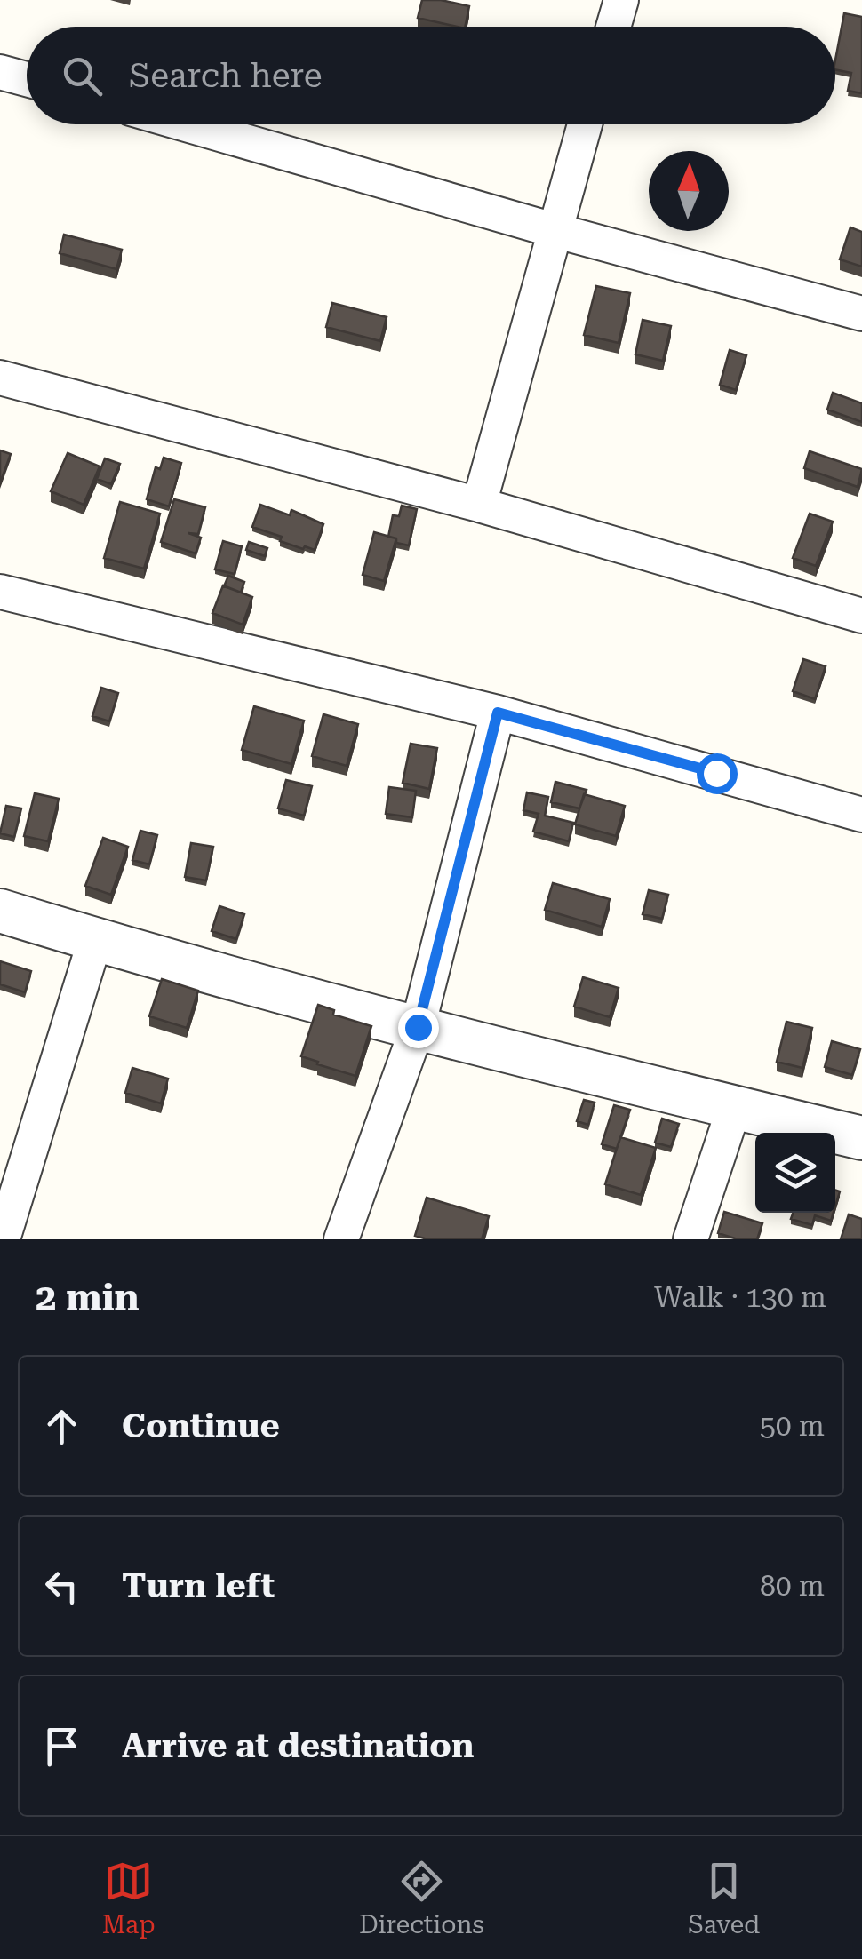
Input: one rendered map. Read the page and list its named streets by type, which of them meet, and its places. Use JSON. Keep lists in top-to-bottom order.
{
  "north": "top",
  "page": {
    "search": "Search here",
    "heading": ["2 min", "Walk · 130 m"],
    "list": [
      ["Continue", "50 m"],
      ["Turn left", "80 m"],
      "Arrive at destination"
    ],
    "nav": ["Map", "Directions", "Saved"]
  }
}
